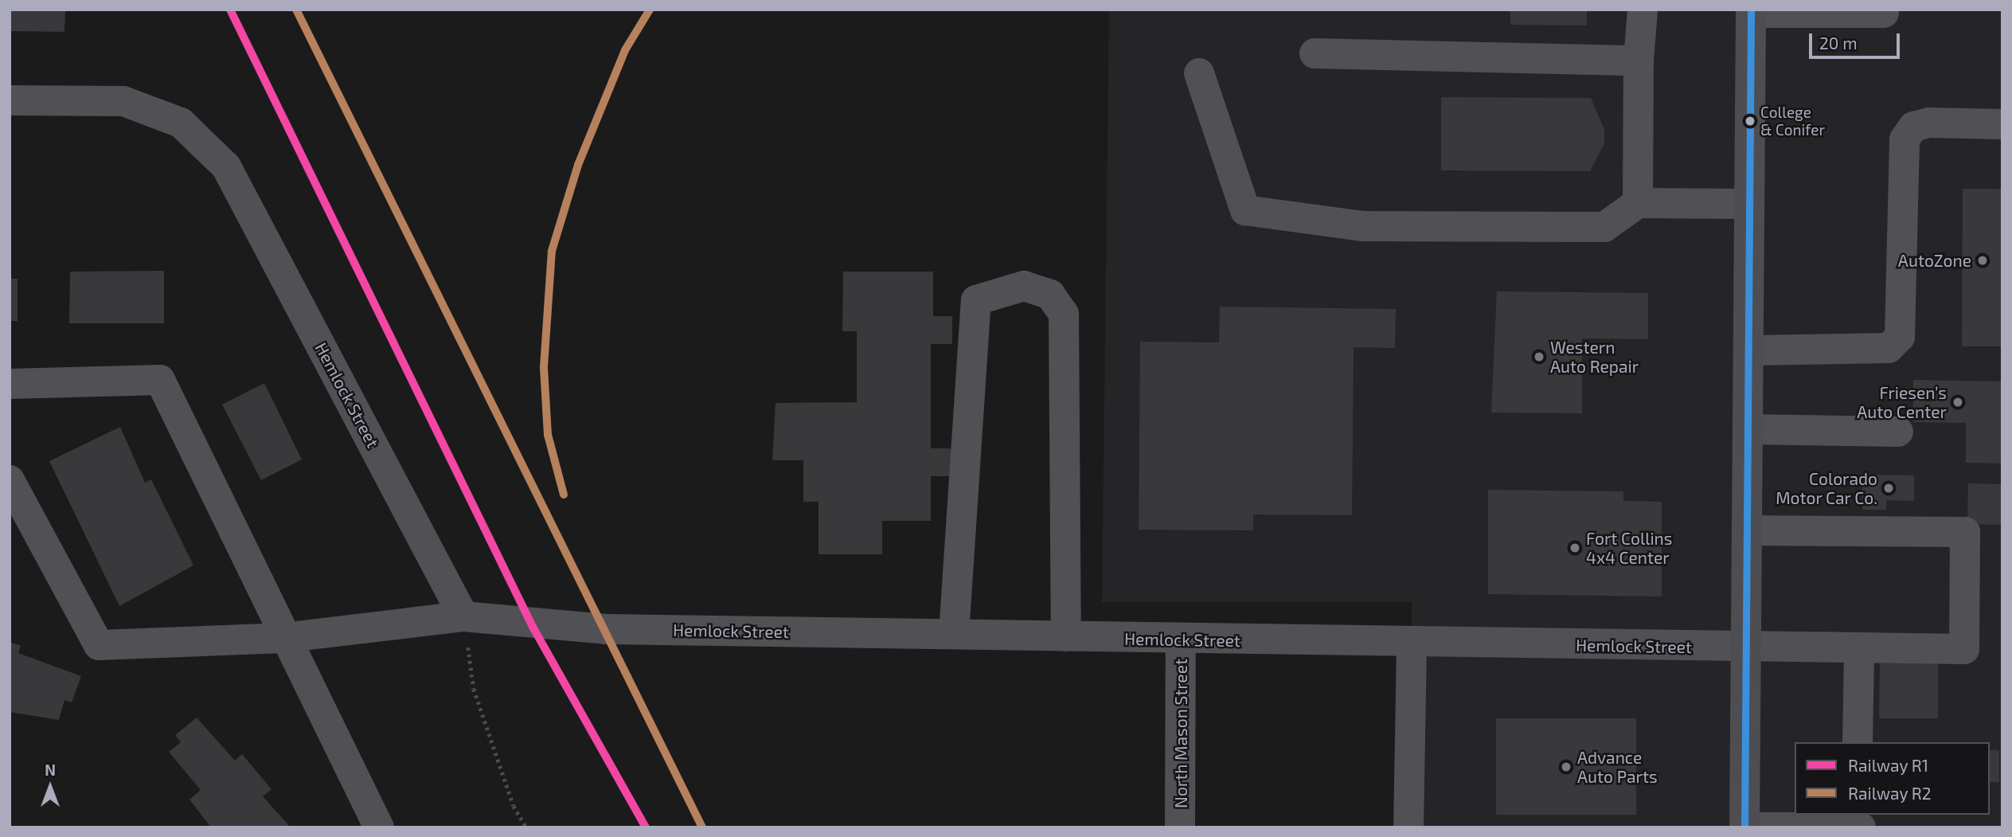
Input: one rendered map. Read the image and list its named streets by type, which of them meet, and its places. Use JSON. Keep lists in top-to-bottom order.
{
  "streets": {
    "street": ["Hemlock Street", "North Mason Street"]
  },
  "crossings": [
    ["Hemlock Street", "North Mason Street"]
  ],
  "places": [
    "College & Conifer",
    "AutoZone",
    "Western Auto Repair",
    "Friesen’s Auto Center",
    "Colorado Motor Car Co.",
    "Fort Collins 4x4 Center",
    "Advance Auto Parts"
  ],
  "lines": ["rail line R1", "rail line R2"],
  "legend": ["Railway R1", "Railway R2"],
  "scale_bar": "20 m",
  "north": "top"
}
